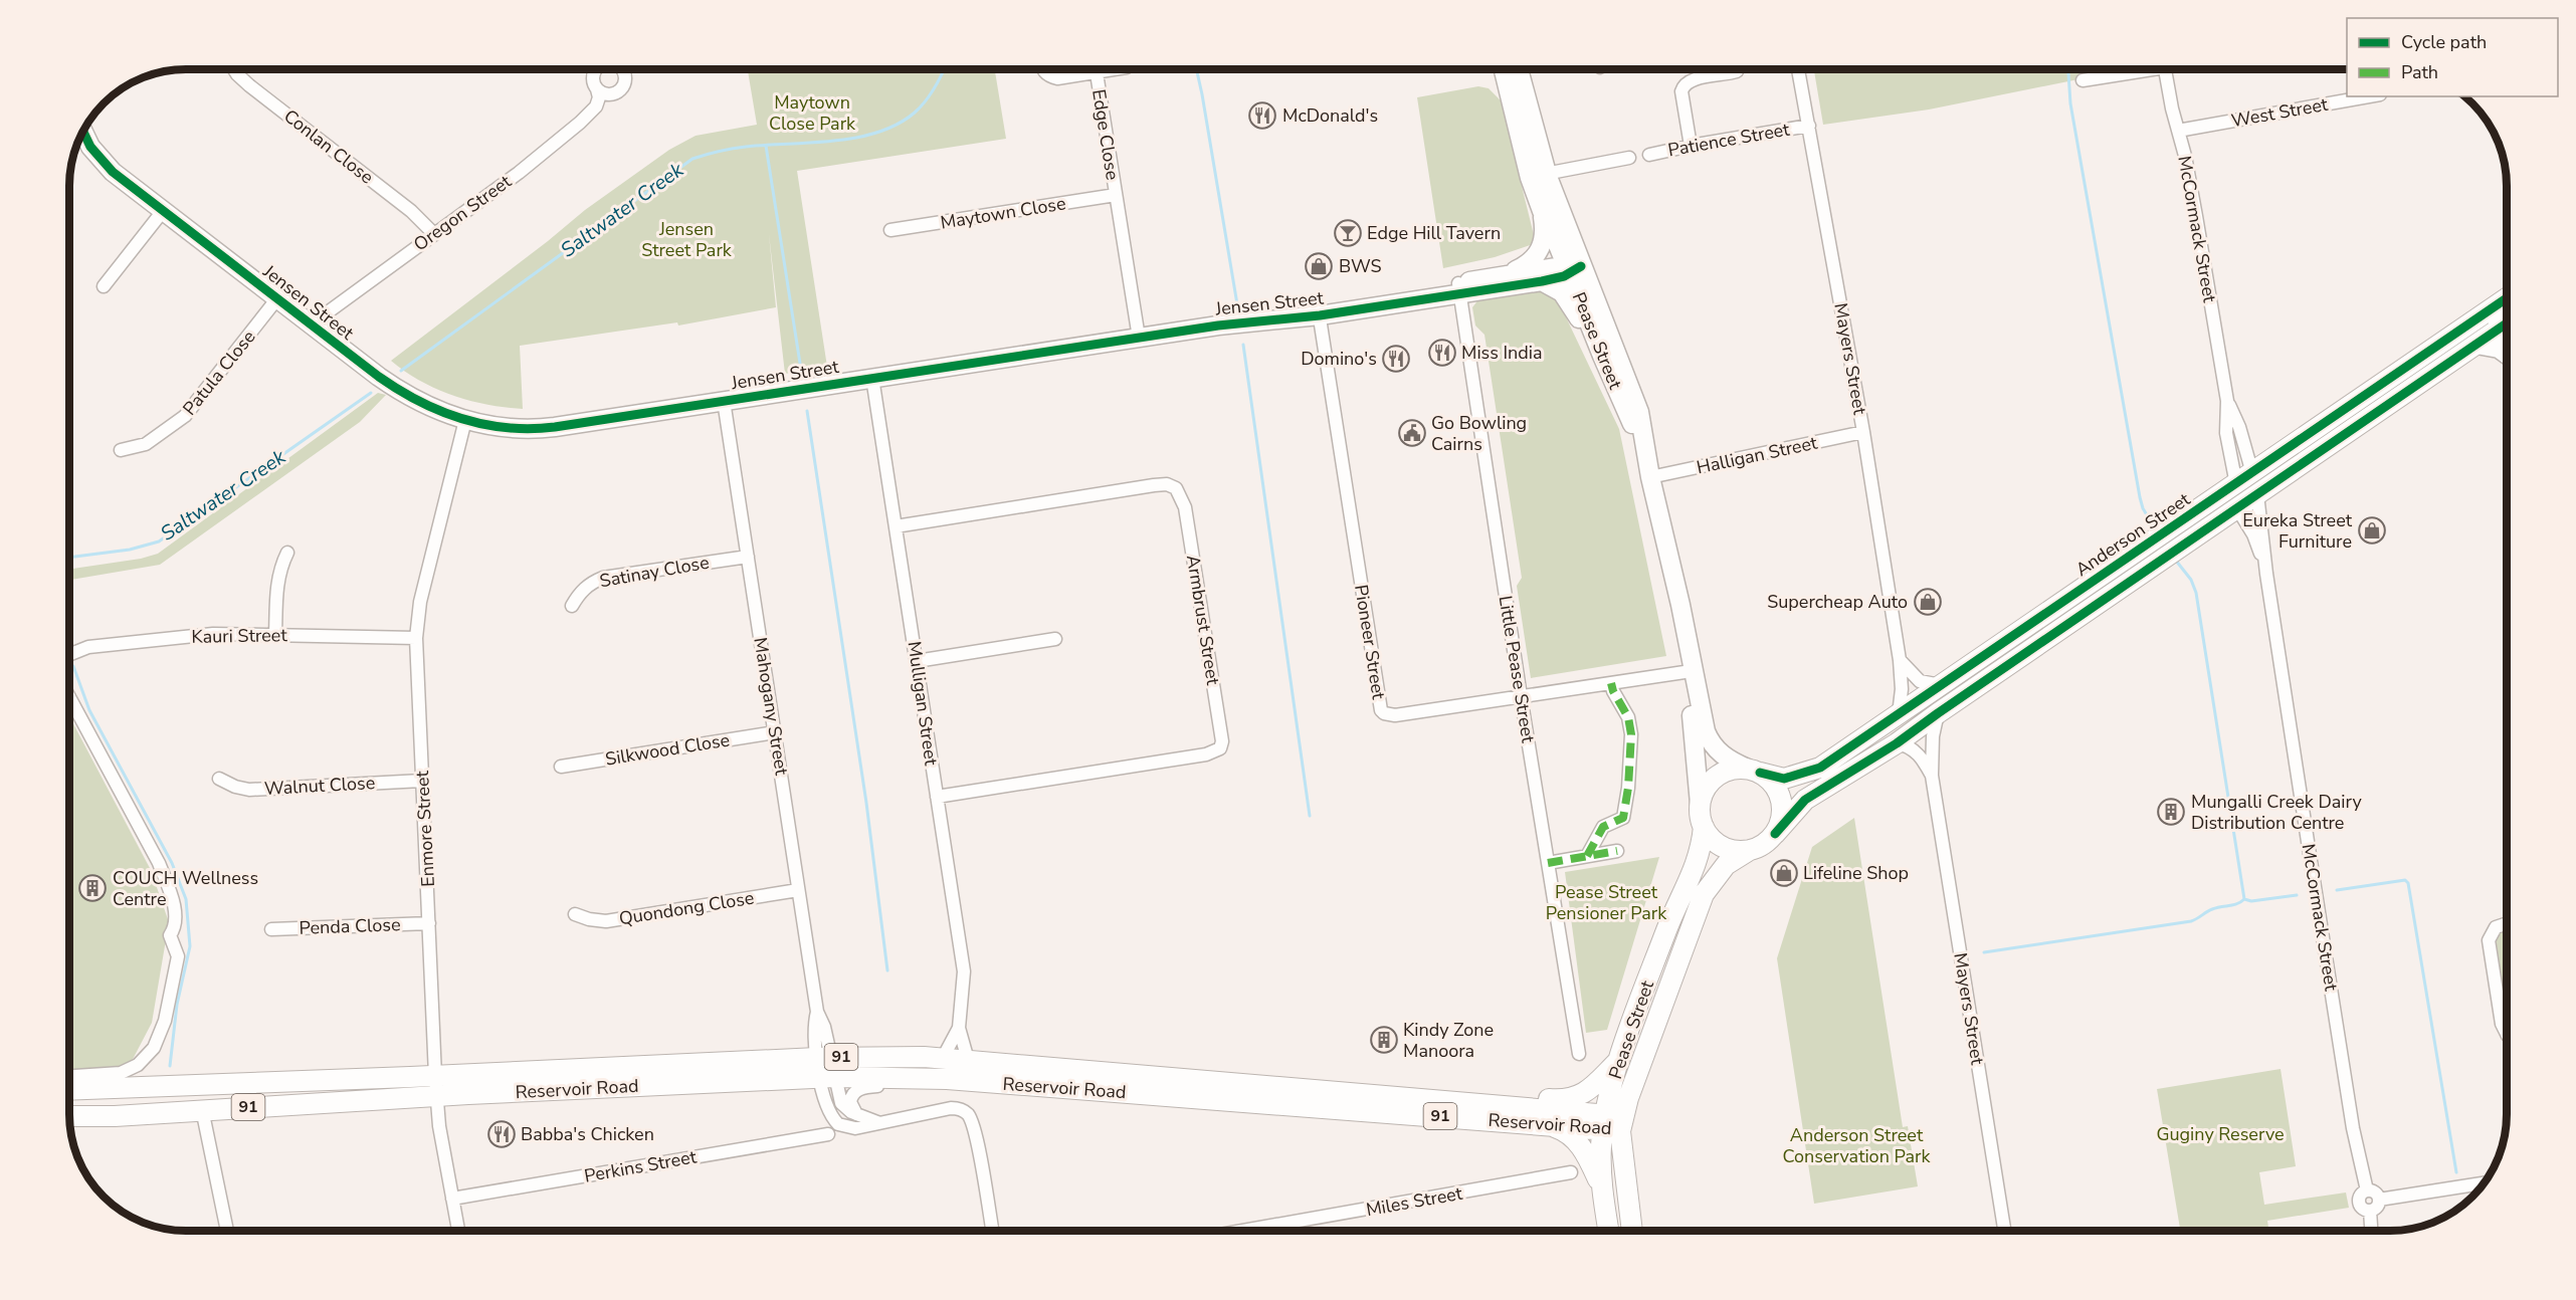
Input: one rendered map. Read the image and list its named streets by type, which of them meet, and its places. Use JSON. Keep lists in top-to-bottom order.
{
  "streets": {
    "main road": [
      "McCormack Street",
      "Pease Street",
      "Anderson Street",
      "91",
      "Reservoir Road"
    ],
    "street": [
      "West Street",
      "Edge Close",
      "Patience Street",
      "Conlan Close",
      "Oregon Street",
      "Maytown Close",
      "Jensen Street",
      "Mayers Street",
      "Patula Close",
      "Halligan Street",
      "Satinay Close",
      "Armbrust Street",
      "Kauri Street",
      "Pioneer Street",
      "Little Pease Street",
      "Mulligan Street",
      "Mahogany Street",
      "Silkwood Close",
      "Walnut Close",
      "Enmore Street",
      "Quondong Close",
      "Penda Close",
      "Perkins Street",
      "Miles Street"
    ]
  },
  "crossings": [
    ["West Street", "McCormack Street"],
    ["Edge Close", "Maytown Close"],
    ["Edge Close", "Jensen Street"],
    ["Patience Street", "Mayers Street"],
    ["Conlan Close", "Oregon Street"],
    ["Oregon Street", "Jensen Street"],
    ["McCormack Street", "Anderson Street"],
    ["Jensen Street", "Pease Street"],
    ["Jensen Street", "Patula Close"],
    ["Jensen Street", "Pioneer Street"],
    ["Jensen Street", "Little Pease Street"],
    ["Jensen Street", "Mulligan Street"],
    ["Jensen Street", "Mahogany Street"],
    ["Jensen Street", "Enmore Street"],
    ["Pease Street", "Halligan Street"],
    ["Pease Street", "Anderson Street"],
    ["Pease Street", "Pioneer Street"],
    ["Pease Street", "91"],
    ["Pease Street", "Reservoir Road"],
    ["Mayers Street", "Halligan Street"],
    ["Mayers Street", "Anderson Street"],
    ["Satinay Close", "Mahogany Street"],
    ["Armbrust Street", "Mulligan Street"],
    ["Kauri Street", "Enmore Street"],
    ["Pioneer Street", "Little Pease Street"],
    ["Mulligan Street", "Reservoir Road"],
    ["Mahogany Street", "Silkwood Close"],
    ["Mahogany Street", "Quondong Close"],
    ["Mahogany Street", "Reservoir Road"],
    ["Walnut Close", "Enmore Street"],
    ["Enmore Street", "Penda Close"],
    ["Enmore Street", "Reservoir Road"],
    ["Enmore Street", "Perkins Street"],
    ["91", "Reservoir Road"]
  ],
  "water": ["Saltwater Creek"],
  "parks": [
    "Maytown Close Park",
    "Jensen Street Park",
    "Pease Street Pensioner Park",
    "Guginy Reserve",
    "Anderson Street Conservation Park"
  ],
  "places": {
    "restaurant": [
      "McDonald's",
      "Miss India",
      "Domino's",
      "Babba's Chicken"
    ],
    "bar": ["Edge Hill Tavern"],
    "shop": [
      "BWS",
      "Eureka Street Furniture",
      "Supercheap Auto",
      "Lifeline Shop"
    ],
    "public building": ["Go Bowling Cairns"],
    "building": ["Mungalli Creek Dairy Distribution Centre", "COUCH Wellness Centre", "Kindy Zone Manoora"]
  },
  "legend": ["Cycle path", "Path"]
}
